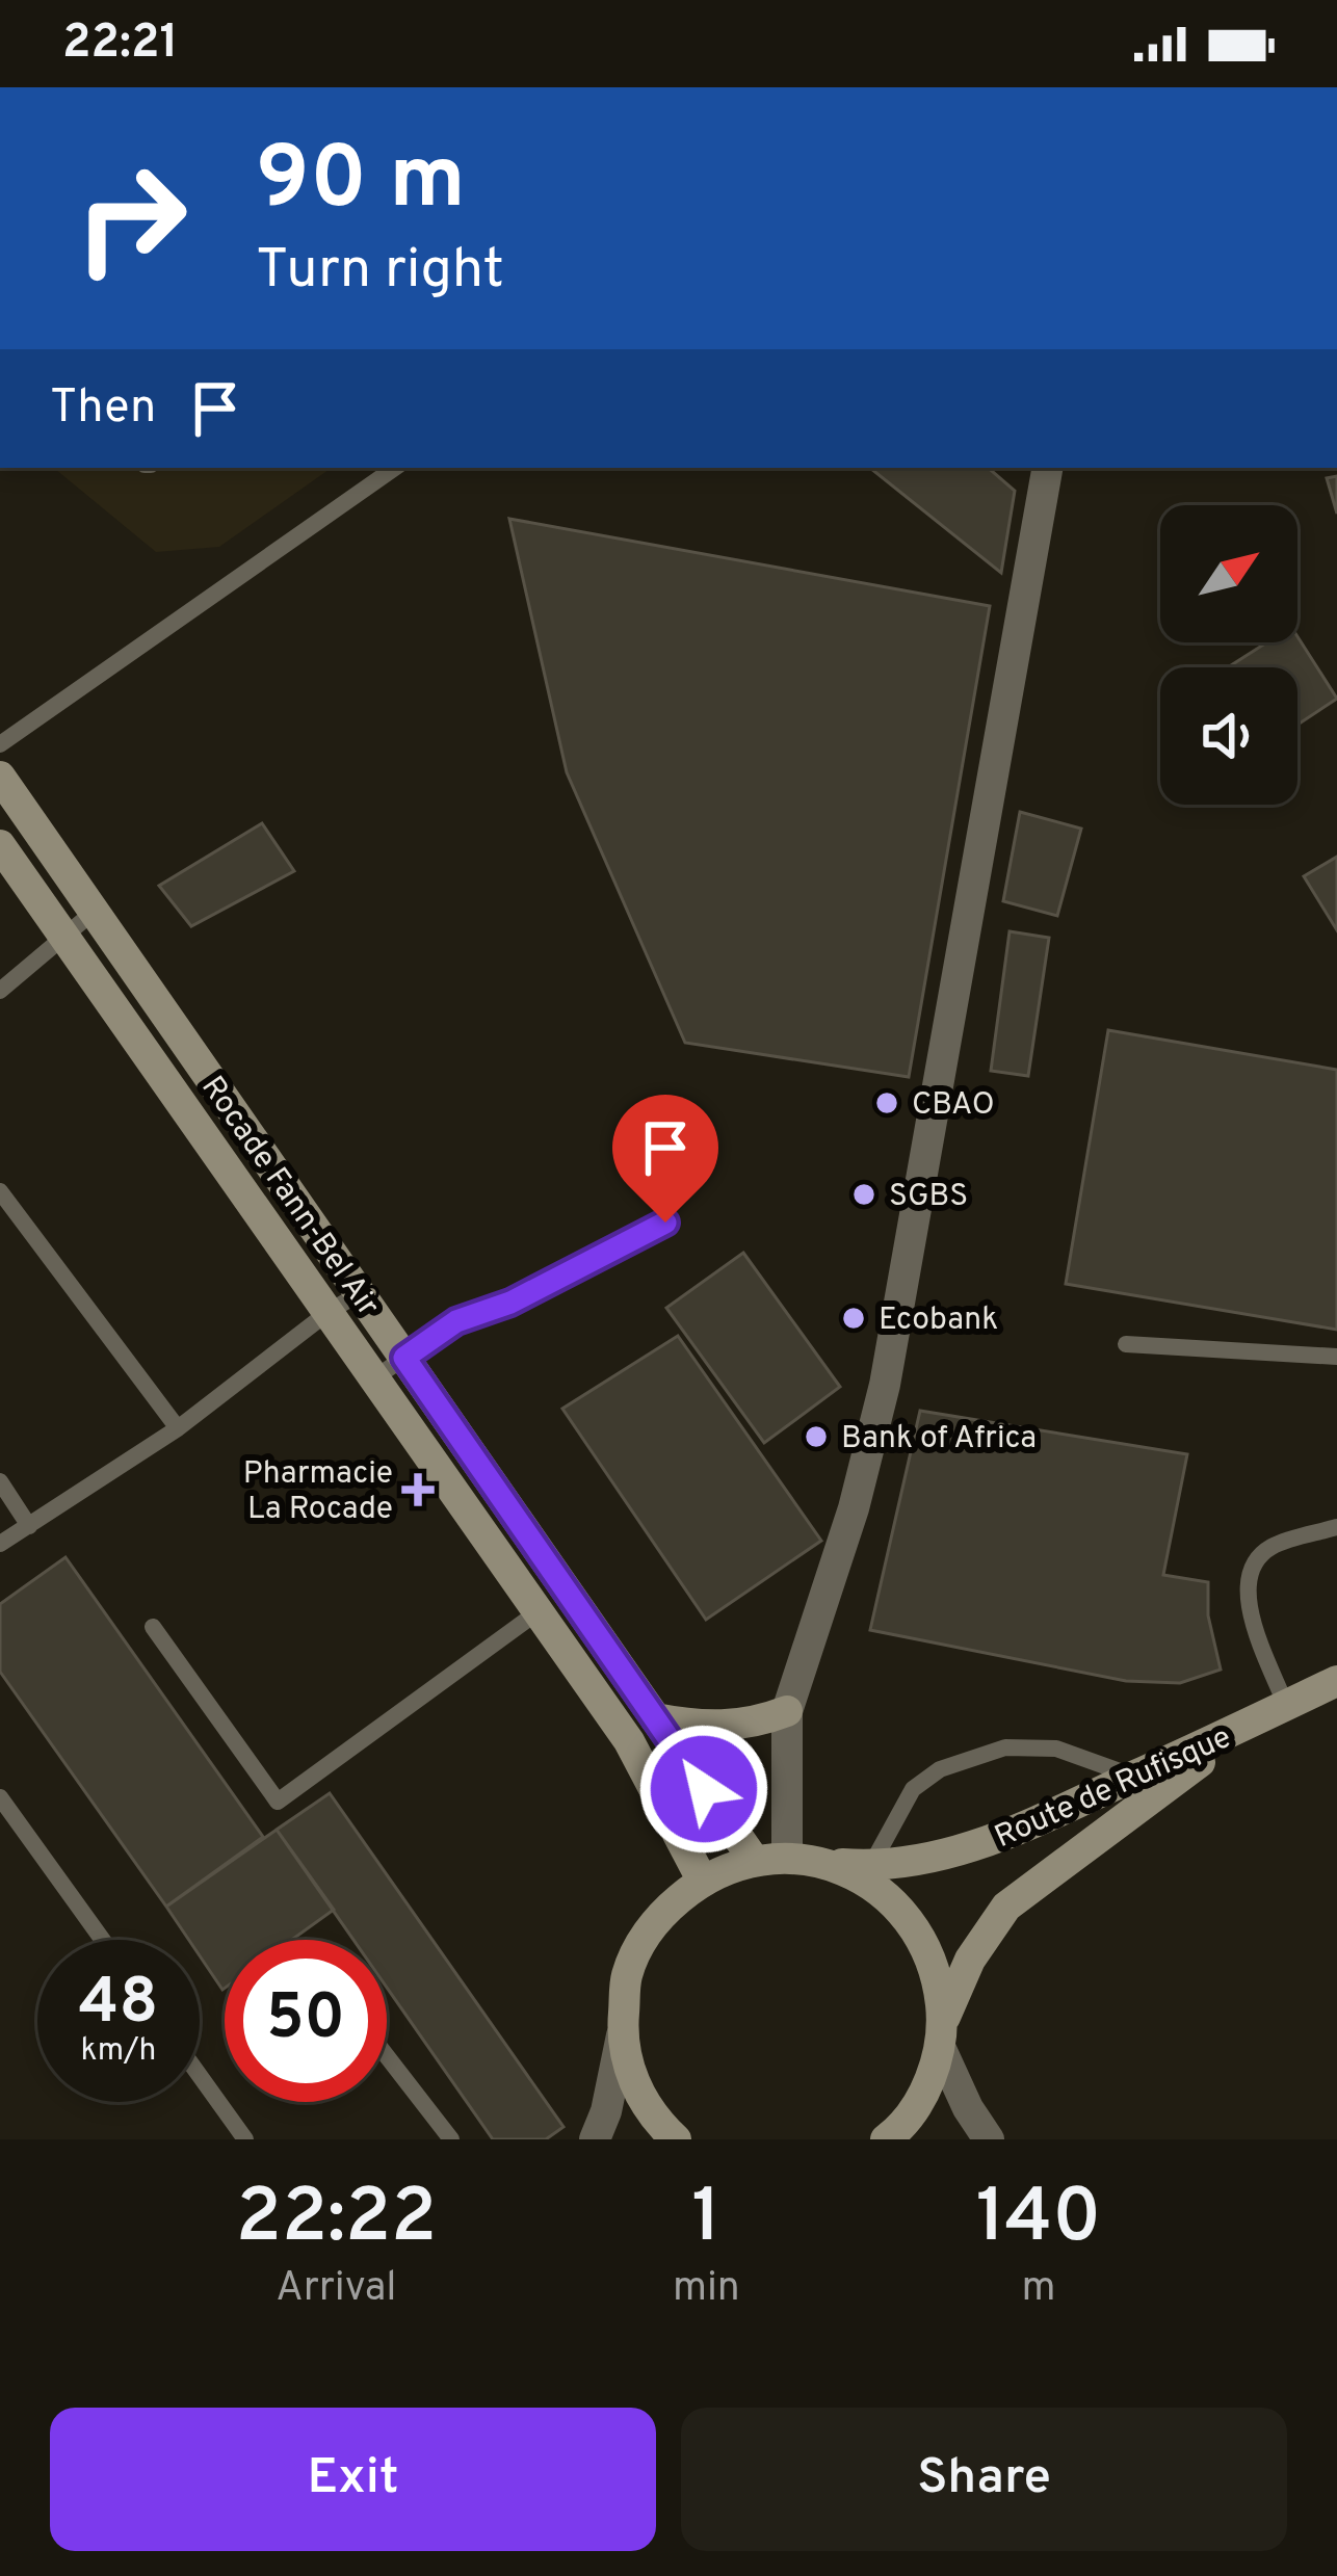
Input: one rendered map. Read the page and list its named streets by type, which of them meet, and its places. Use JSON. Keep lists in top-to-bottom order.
{
  "streets": {
    "main road": ["Rocade Fann-Bel Air", "Route de Rufisque"]
  },
  "places": {
    "other": [
      "CBAO",
      "SGBS",
      "Ecobank",
      "Bank of Africa"
    ],
    "health": ["Pharmacie La Rocade"]
  },
  "north": "top right",
  "page": {
    "status": "22:21",
    "turn": ["90 m", "Turn right"],
    "then": "Then",
    "speed": "48 km/h",
    "limit": "50",
    "eta": [
      "22:22",
      "Arrival",
      "1",
      "min",
      "140",
      "m"
    ],
    "buttons": ["Exit", "Share"]
  }
}
